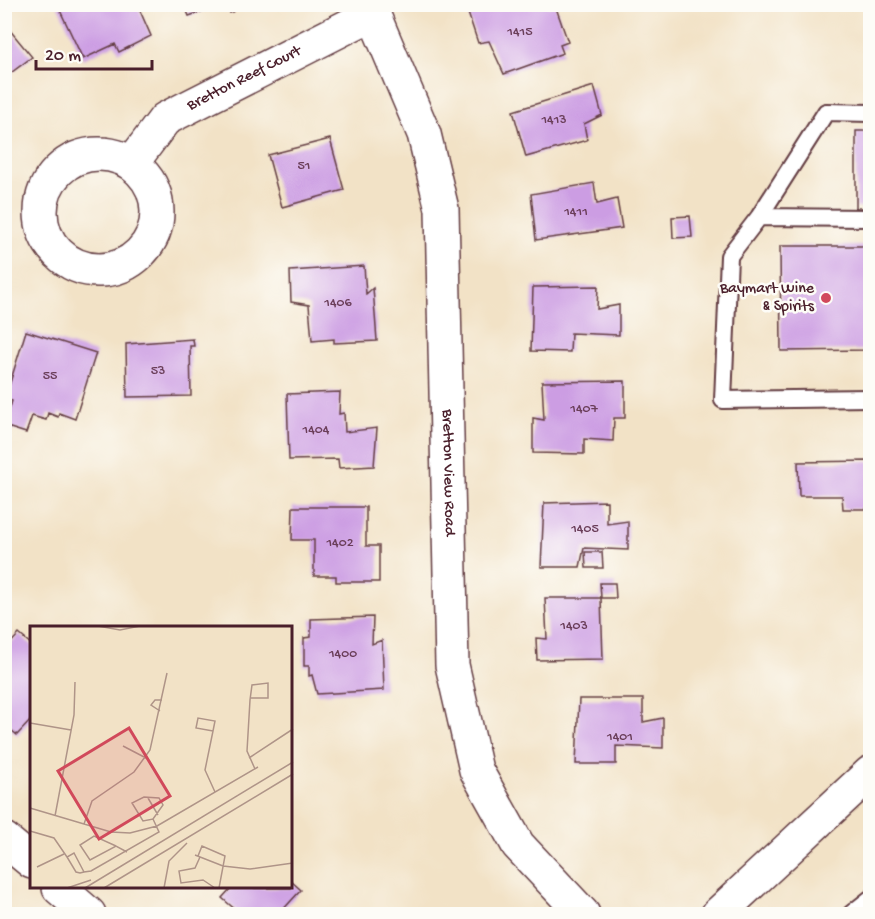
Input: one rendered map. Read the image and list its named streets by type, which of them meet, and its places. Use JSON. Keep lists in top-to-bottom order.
{
  "streets": {
    "street": ["Bretton Reef Court", "Bretton View Road"]
  },
  "crossings": [
    ["Bretton Reef Court", "Bretton View Road"]
  ],
  "places": ["Baymart Wine & Spirits"],
  "house_numbers": [
    "1415",
    "1413",
    "51",
    "1411",
    "1406",
    "53",
    "55",
    "1407",
    "1404",
    "1405",
    "1402",
    "1403",
    "1400",
    "1401"
  ],
  "scale_bar": "20 m"
}
